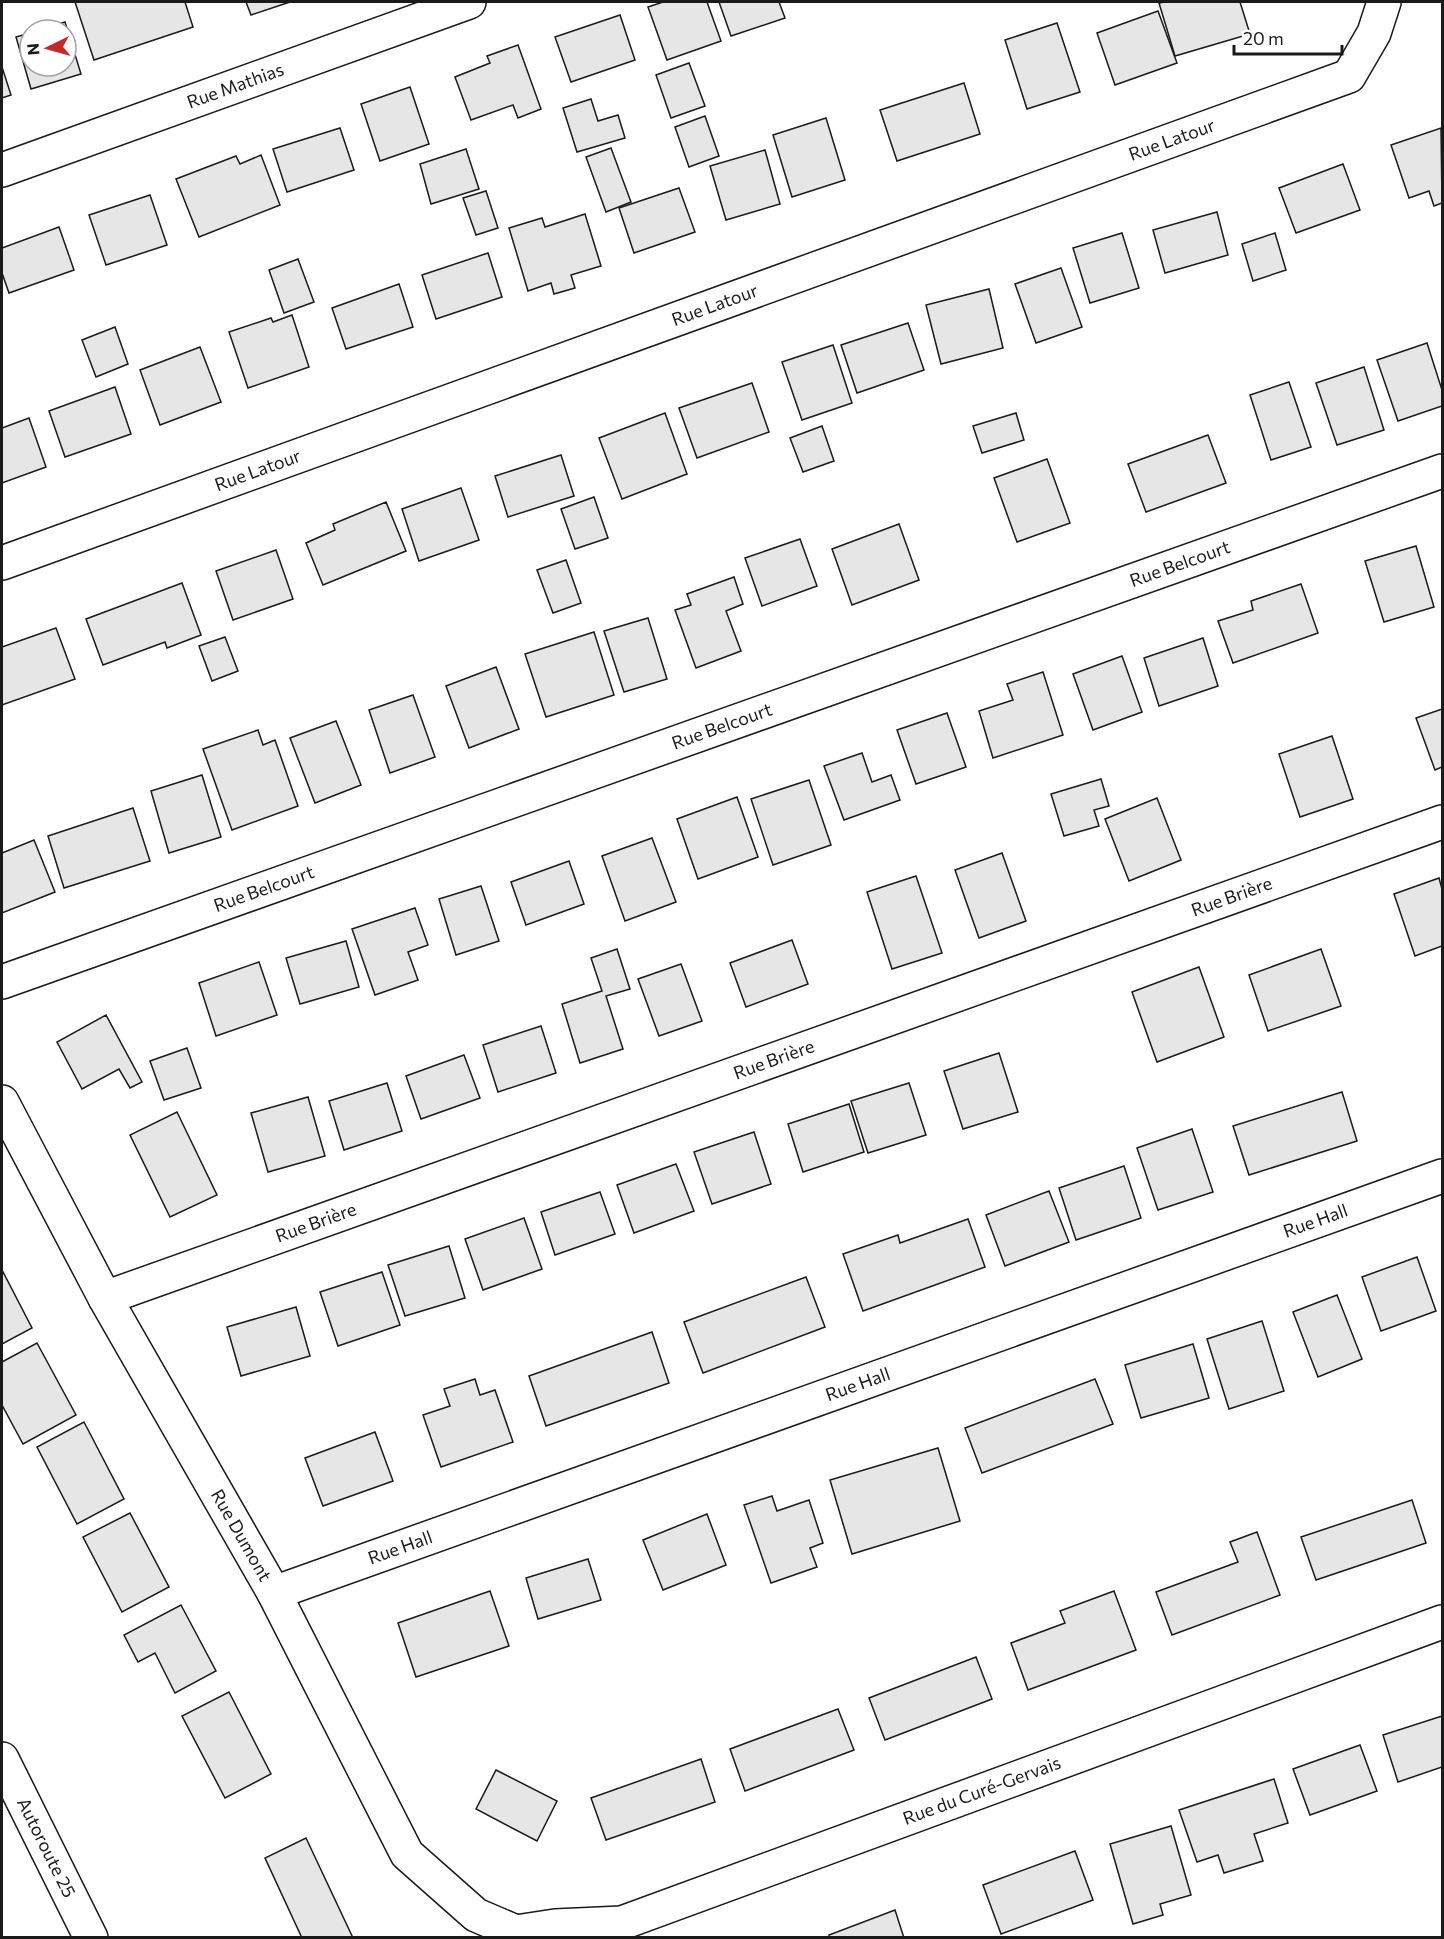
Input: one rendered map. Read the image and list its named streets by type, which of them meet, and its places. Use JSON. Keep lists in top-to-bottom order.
{
  "streets": {
    "main road": [
      "Rue Mathias",
      "Rue Latour",
      "Rue Belcourt",
      "Rue Brière",
      "Rue Hall",
      "Rue Dumont",
      "Rue du Curé-Gervais",
      "Autoroute 25"
    ]
  },
  "crossings": [
    ["Rue Brière", "Rue Dumont"],
    ["Rue Hall", "Rue Dumont"],
    ["Rue Dumont", "Rue du Curé-Gervais"]
  ],
  "scale_bar": "20 m",
  "north": "left"
}
